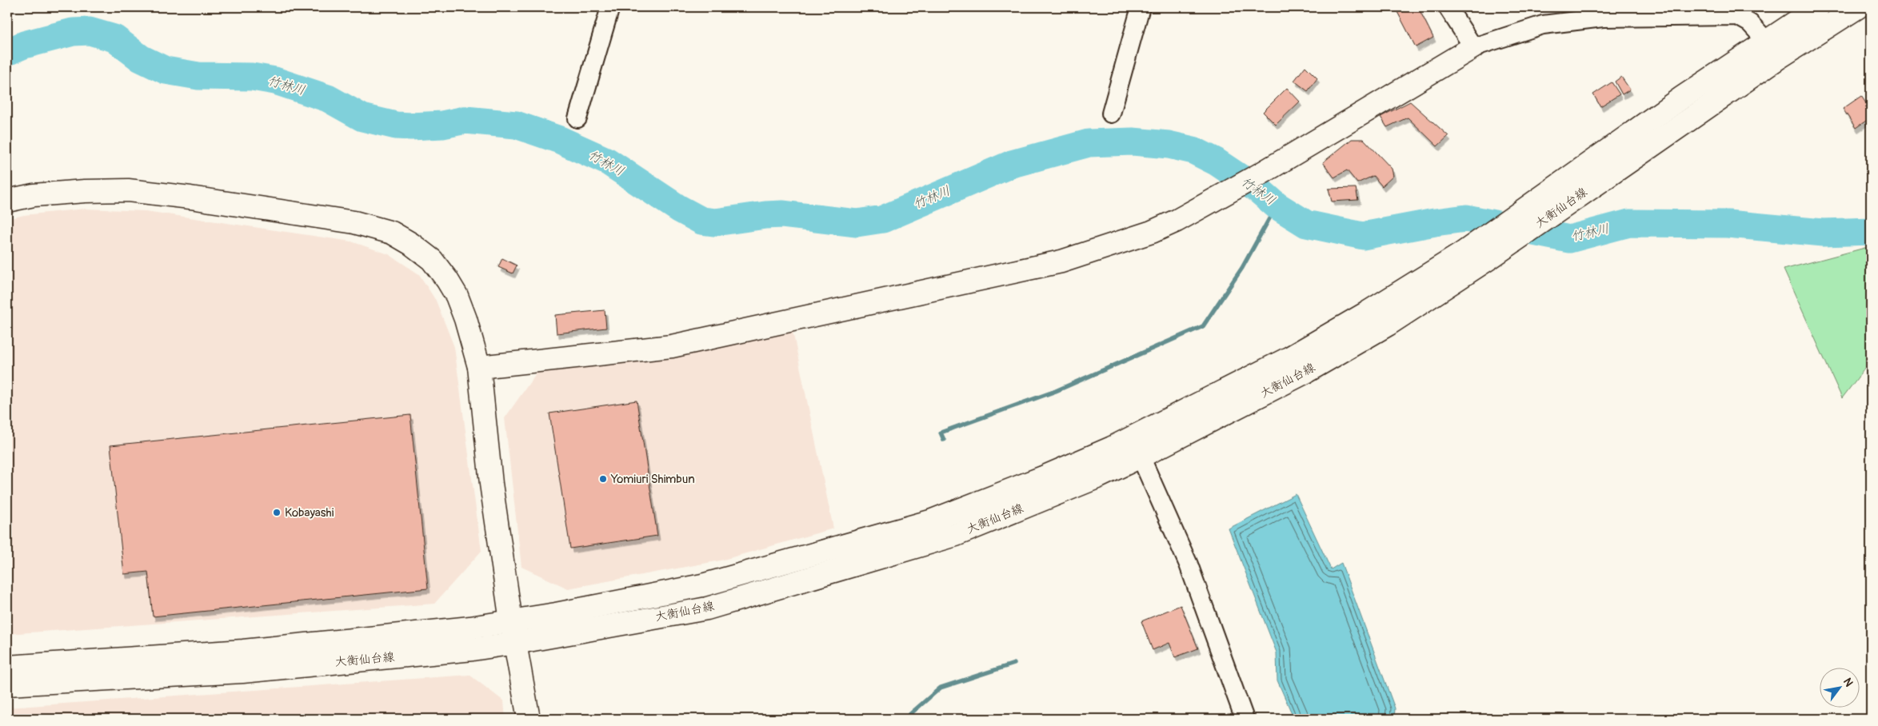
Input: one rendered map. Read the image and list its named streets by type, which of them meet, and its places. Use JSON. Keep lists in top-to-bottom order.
{
  "streets": {
    "main road": ["大衡仙台線"]
  },
  "water": ["竹林川"],
  "places": ["Yomiuri Shimbun", "Kobayashi"],
  "north": "top right"
}
